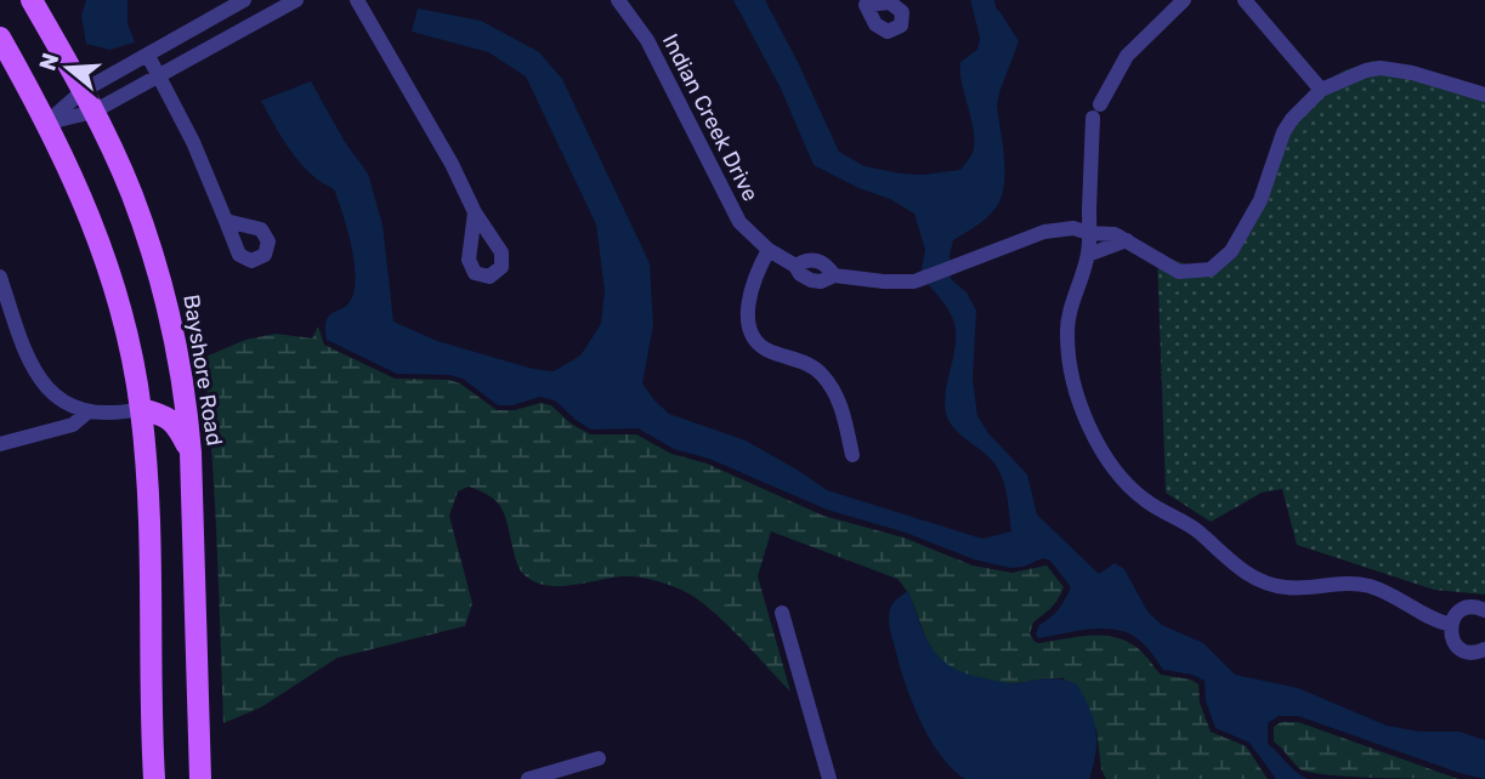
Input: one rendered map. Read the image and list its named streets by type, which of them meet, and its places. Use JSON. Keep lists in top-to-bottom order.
{
  "streets": {
    "main road": ["Bayshore Road"],
    "street": ["Indian Creek Drive"]
  },
  "north": "left"
}
